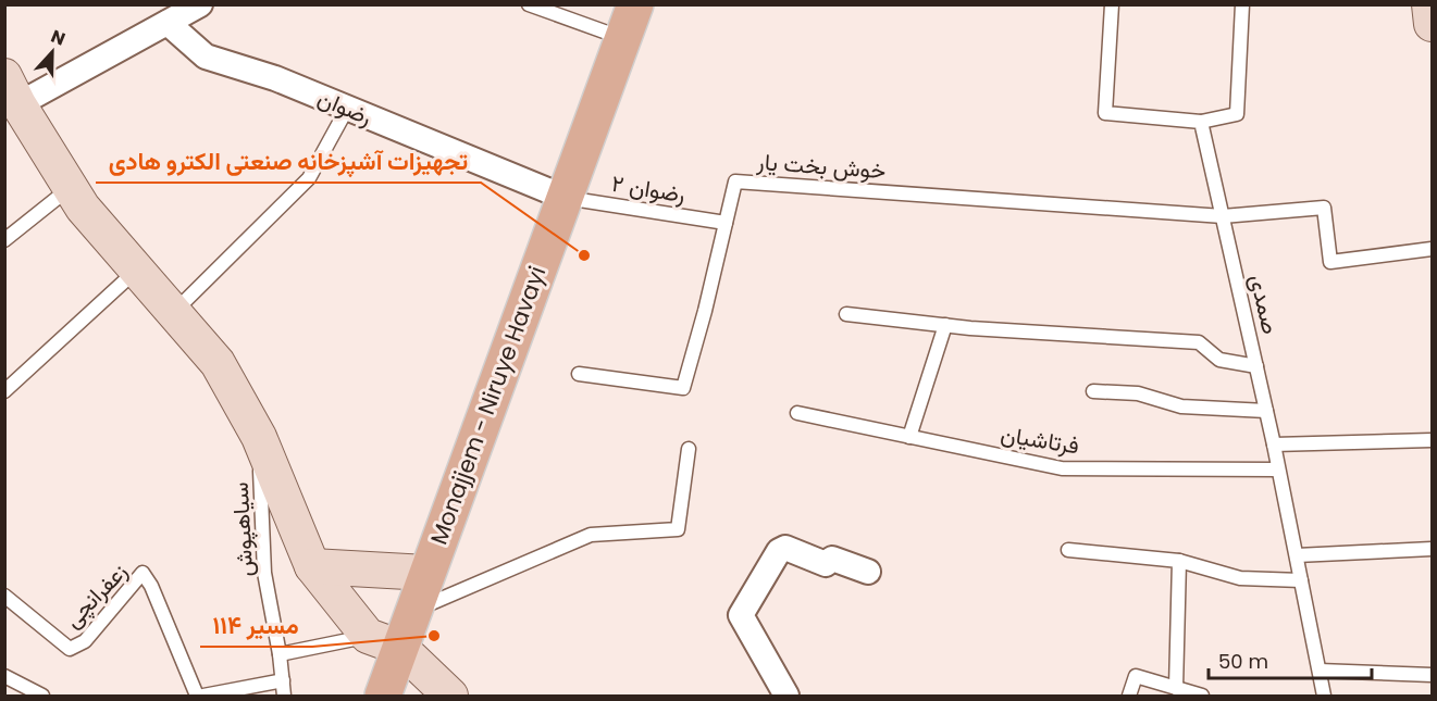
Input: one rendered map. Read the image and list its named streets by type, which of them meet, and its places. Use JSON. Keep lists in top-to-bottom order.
{
  "streets": {
    "main road": ["Monajjem - Niruye Havayi"],
    "street": ["رضوان"],
    "lane": [
      "خوش بخت یار",
      "رضوان ۲",
      "صمدی",
      "فرتاشیان",
      "سیاهپوش",
      "زعفرانچی"
    ]
  },
  "crossings": [
    ["رضوان", "رضوان ۲"],
    ["رضوان", "Monajjem - Niruye Havayi"],
    ["خوش بخت یار", "رضوان ۲"],
    ["خوش بخت یار", "صمدی"],
    ["رضوان ۲", "Monajjem - Niruye Havayi"],
    ["صمدی", "فرتاشیان"]
  ],
  "places": ["تجهیزات آشپزخانه صنعتی الکترو هادی", "مسیر ۱۱۴"],
  "scale_bar": "50 m",
  "north": "top"
}
